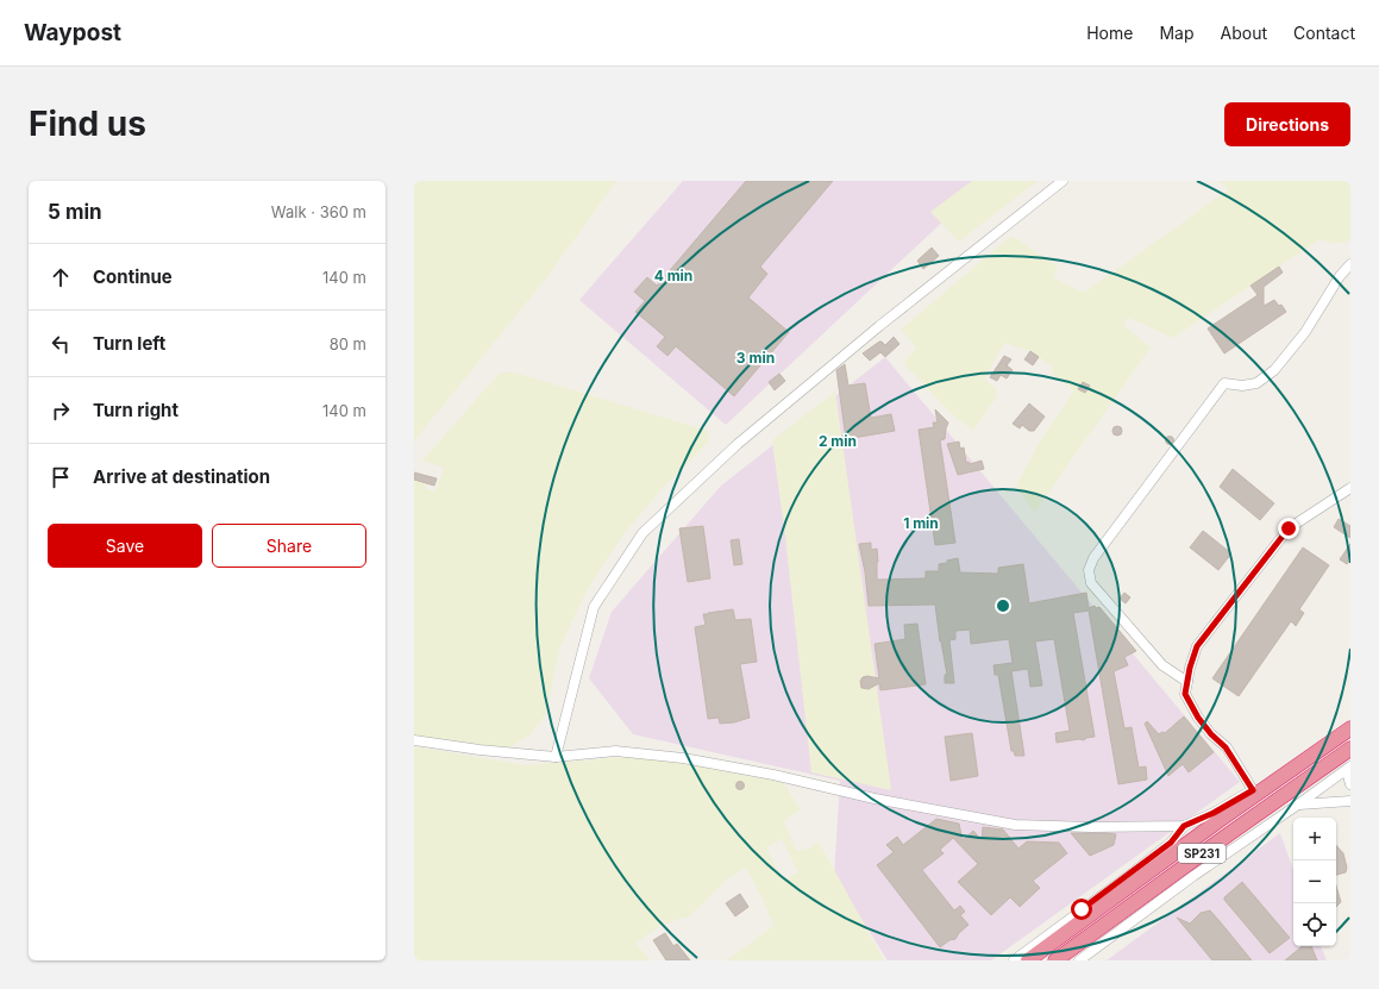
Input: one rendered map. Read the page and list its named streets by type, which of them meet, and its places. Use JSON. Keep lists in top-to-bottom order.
{
  "streets": {
    "highway": ["SP231"]
  },
  "page": {
    "header": "Waypost",
    "nav": [
      "Home",
      "Map",
      "About",
      "Contact"
    ],
    "buttons": [
      "Directions",
      ["Save", "Share"]
    ],
    "title": "Find us",
    "heading": ["5 min", "Walk · 360 m"],
    "list": [
      ["Continue", "140 m"],
      ["Turn left", "80 m"],
      ["Turn right", "140 m"],
      "Arrive at destination"
    ],
    "map_buttons": ["+", "−"]
  },
  "rings": [
    "4 min",
    "3 min",
    "2 min",
    "1 min"
  ]
}
